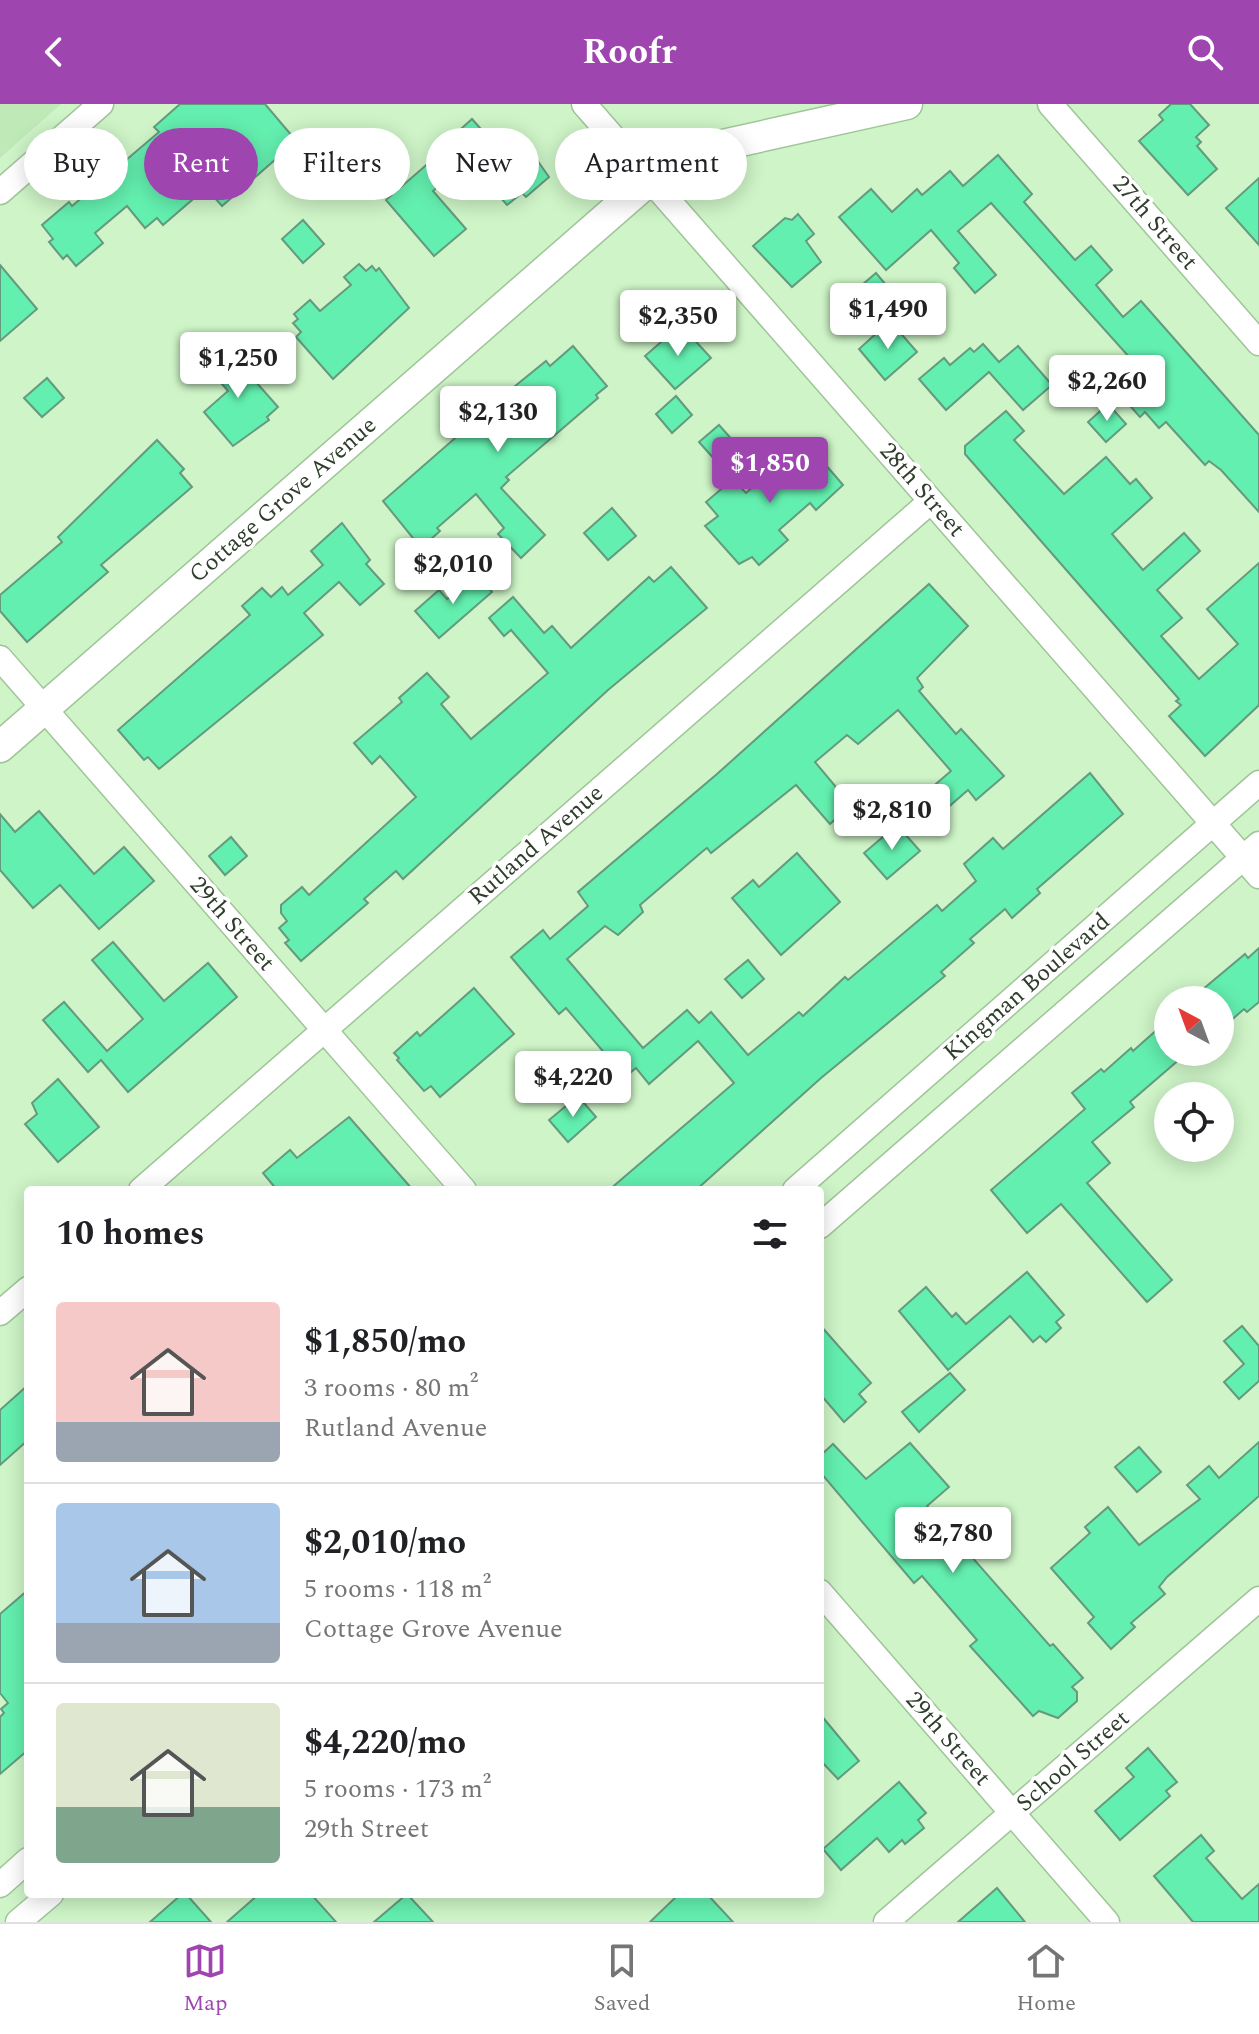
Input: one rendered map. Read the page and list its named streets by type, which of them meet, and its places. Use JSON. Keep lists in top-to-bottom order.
{
  "streets": {
    "street": [
      "27th Street",
      "28th Street",
      "Cottage Grove Avenue",
      "Rutland Avenue",
      "29th Street",
      "Kingman Boulevard",
      "School Street"
    ]
  },
  "crossings": [
    ["28th Street", "Rutland Avenue"],
    ["28th Street", "Kingman Boulevard"],
    ["Cottage Grove Avenue", "29th Street"],
    ["Rutland Avenue", "29th Street"],
    ["29th Street", "School Street"]
  ],
  "north": "top left",
  "page": {
    "header": "Roofr",
    "chip": [
      "Buy",
      "Rent",
      "Filters",
      "New",
      "Apartment"
    ],
    "price": [
      "$1,490",
      "$2,350",
      "$1,250",
      "$2,260",
      "$2,130",
      "$1,850",
      "$2,010",
      "$2,810",
      "$4,220",
      "$2,780"
    ],
    "heading": "10 homes",
    "list": [
      {
        "name": "$1,850/mo",
        "note": "3 rooms · 80 m² · Rutland Avenue"
      },
      {
        "name": "$2,010/mo",
        "note": "5 rooms · 118 m² · Cottage Grove Avenue"
      },
      {
        "name": "$4,220/mo",
        "note": "5 rooms · 173 m² · 29th Street"
      }
    ],
    "tabs": ["Map", "Saved", "Home"]
  }
}
